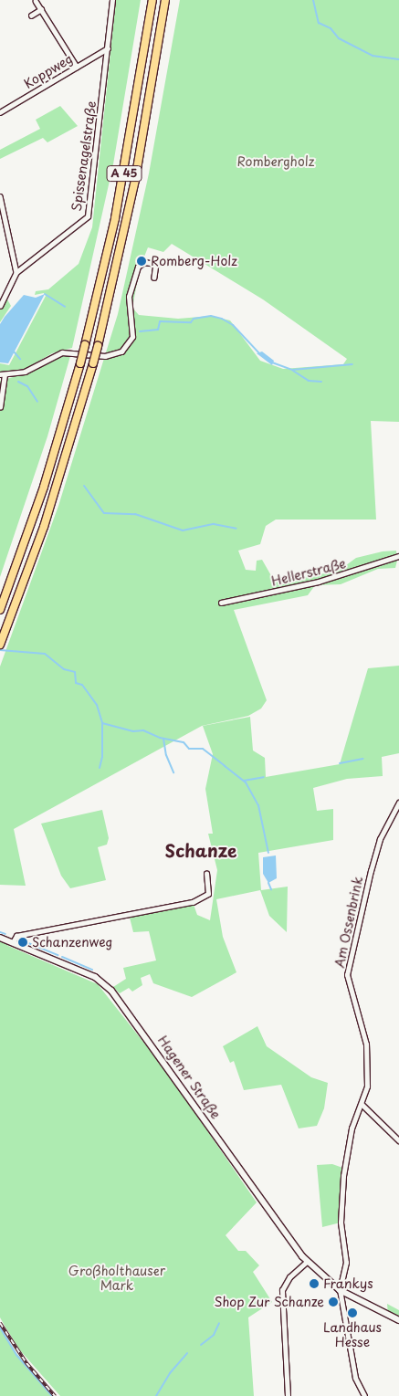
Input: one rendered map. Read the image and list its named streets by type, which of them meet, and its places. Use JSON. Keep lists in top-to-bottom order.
{
  "streets": {
    "highway": ["A 45"],
    "main road": ["Hagener Straße"],
    "street": [
      "Koppweg",
      "Spissenagelstraße",
      "Hellerstraße",
      "Am Ossenbrink"
    ]
  },
  "crossings": [
    ["Koppweg", "Spissenagelstraße"],
    ["Am Ossenbrink", "Hagener Straße"]
  ],
  "districts": ["Schanze"],
  "parks": ["Rombergholz", "Großholthauser Mark"],
  "places": [
    "Romberg-Holz",
    "Schanzenweg",
    "Frankys",
    "Shop Zur Schanze",
    "Landhaus Hesse"
  ]
}
